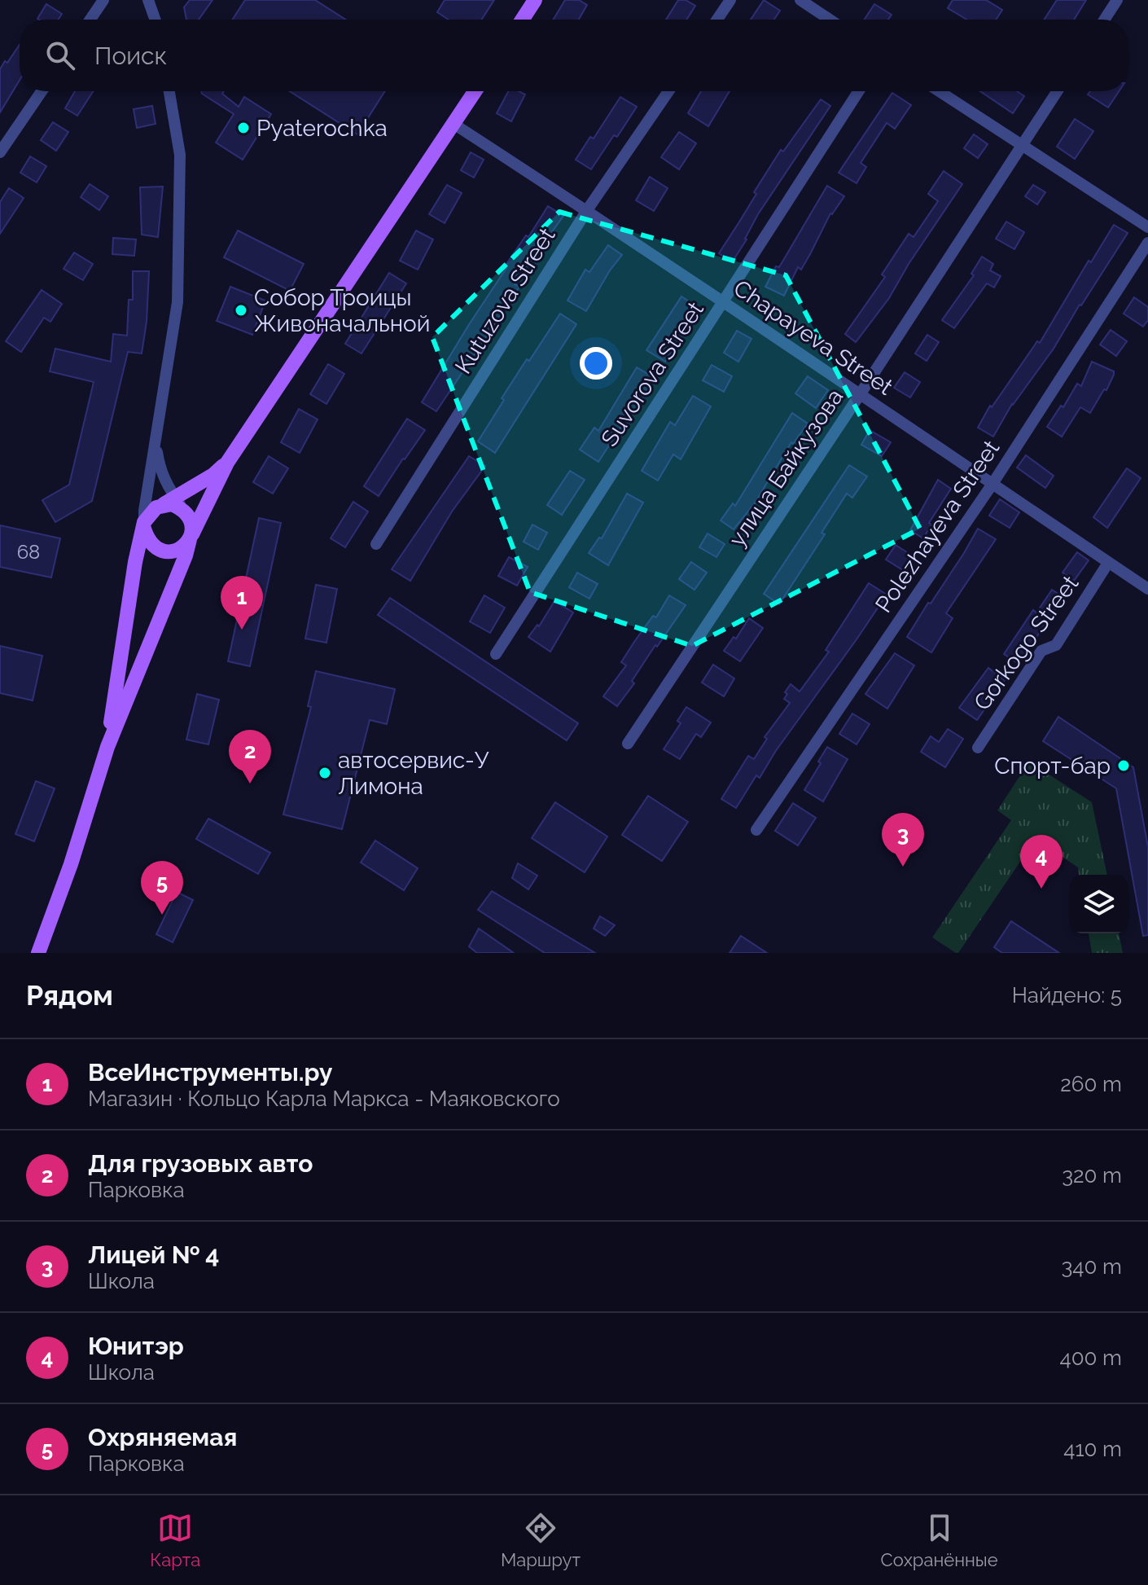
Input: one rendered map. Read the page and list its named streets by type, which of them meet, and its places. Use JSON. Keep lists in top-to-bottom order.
{
  "streets": {
    "street": [
      "Kutuzova Street",
      "Chapayeva Street",
      "Suvorova Street",
      "улица Байкузова",
      "Polezhayeva Street",
      "Gorkogo Street"
    ]
  },
  "crossings": [
    ["Kutuzova Street", "Chapayeva Street"],
    ["Chapayeva Street", "Suvorova Street"],
    ["Chapayeva Street", "улица Байкузова"],
    ["Chapayeva Street", "Polezhayeva Street"],
    ["Chapayeva Street", "Gorkogo Street"]
  ],
  "places": [
    "Pyaterochka",
    "Собор Троицы Живоначальной",
    "Спорт-бар",
    "автосервис-У Лимона"
  ],
  "house_numbers": ["68"],
  "page": {
    "search": "Поиск",
    "pins": [
      "1",
      "2",
      "3",
      "4",
      "5"
    ],
    "heading": ["Рядом", "Найдено: 5"],
    "list": [
      {
        "mark": "1",
        "name": "ВсеИнструменты.ру",
        "note": "Магазин · Кольцо Карла Маркса - Маяковского",
        "value": "260 m"
      },
      {
        "mark": "2",
        "name": "Для грузовых авто",
        "note": "Парковка",
        "value": "320 m"
      },
      {
        "mark": "3",
        "name": "Лицей № 4",
        "note": "Школа",
        "value": "340 m"
      },
      {
        "mark": "4",
        "name": "Юнитэр",
        "note": "Школа",
        "value": "400 m"
      },
      {
        "mark": "5",
        "name": "Охряняемая",
        "note": "Парковка",
        "value": "410 m"
      }
    ],
    "nav": ["Карта", "Маршрут", "Сохранённые"]
  }
}
